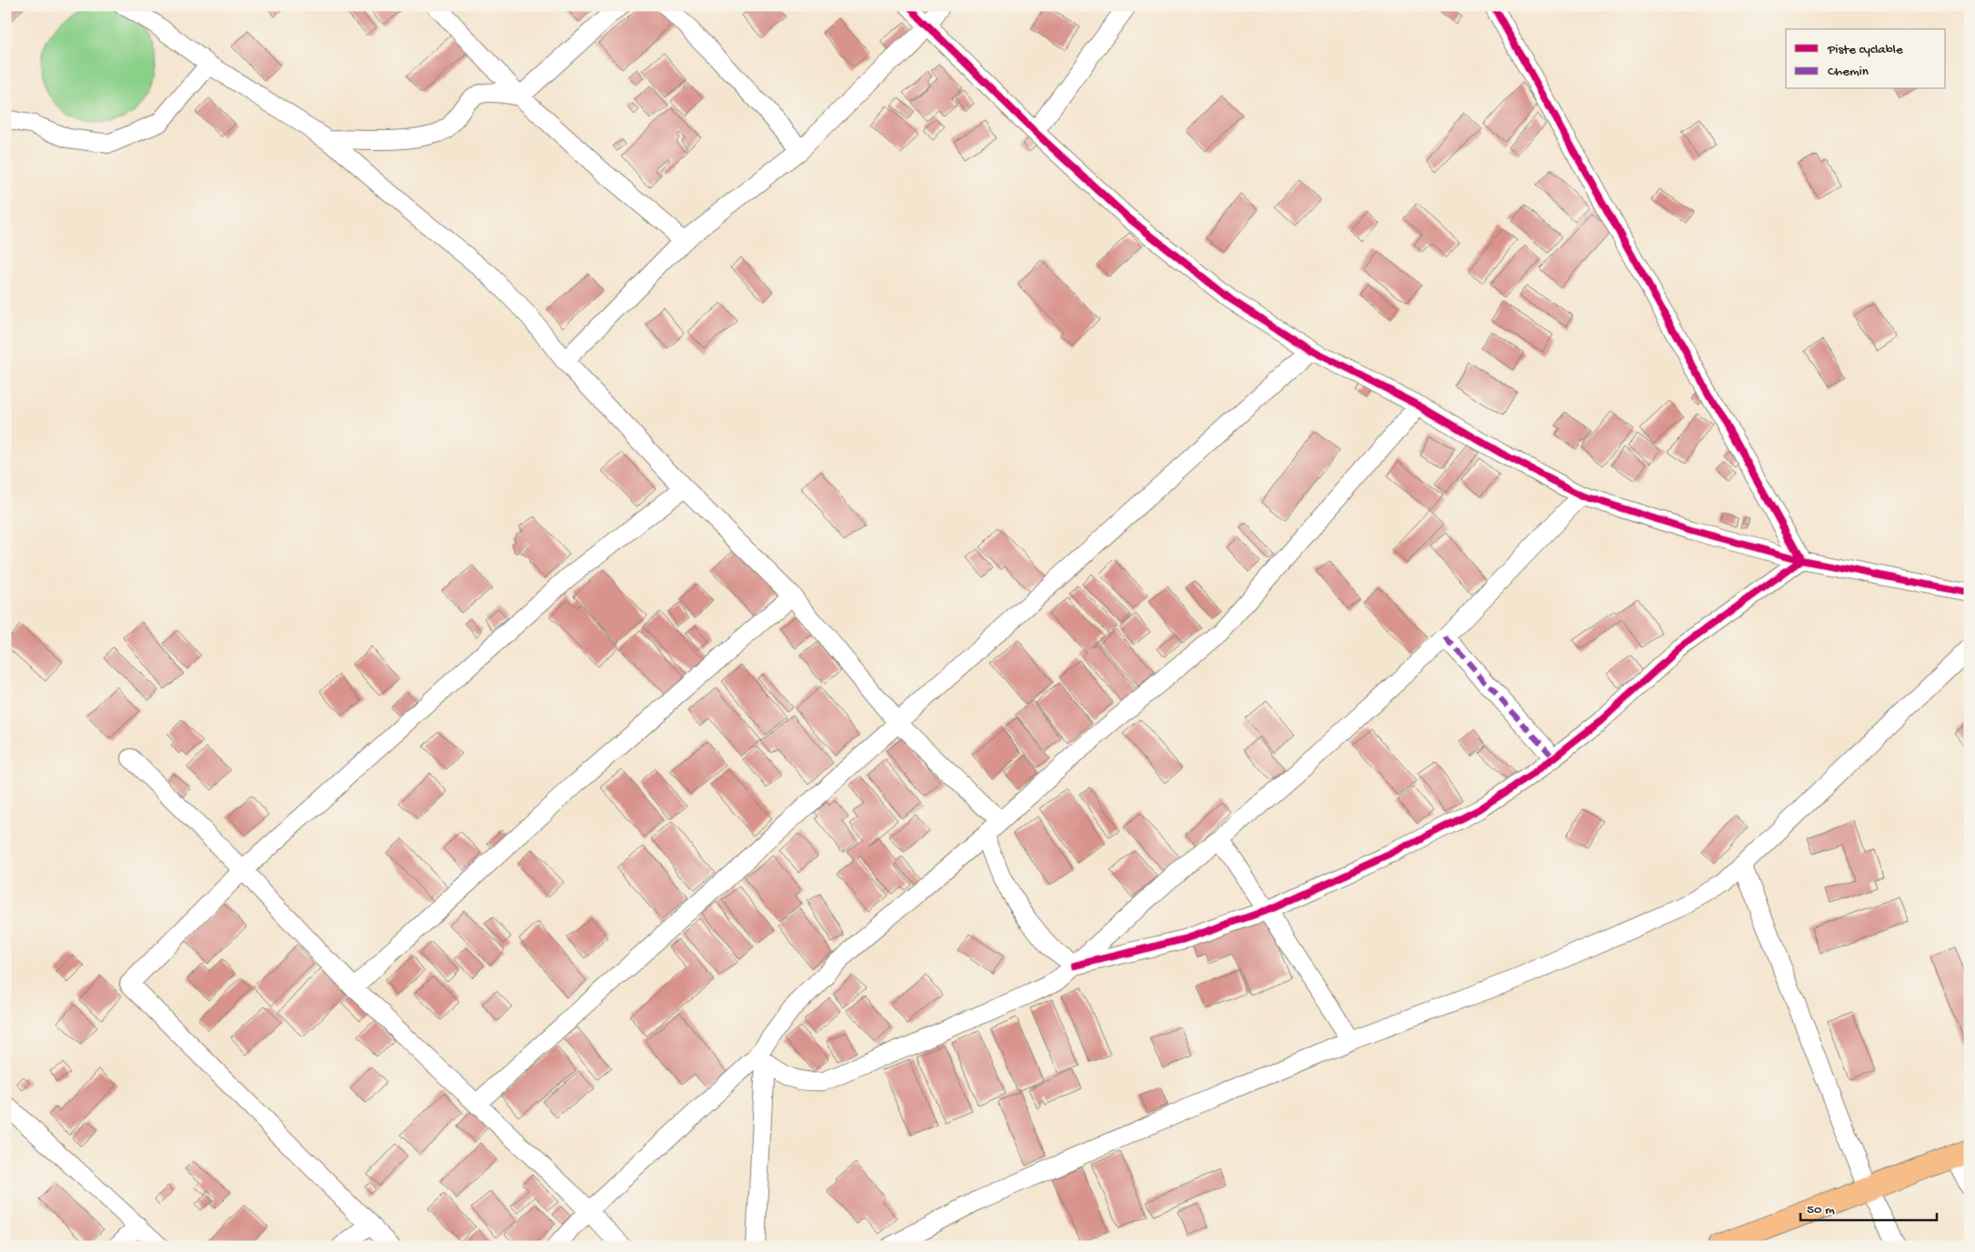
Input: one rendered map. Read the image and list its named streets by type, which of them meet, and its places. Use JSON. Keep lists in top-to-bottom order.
{
  "legend": ["Piste cyclable", "Chemin"],
  "scale_bar": "50 m"
}
